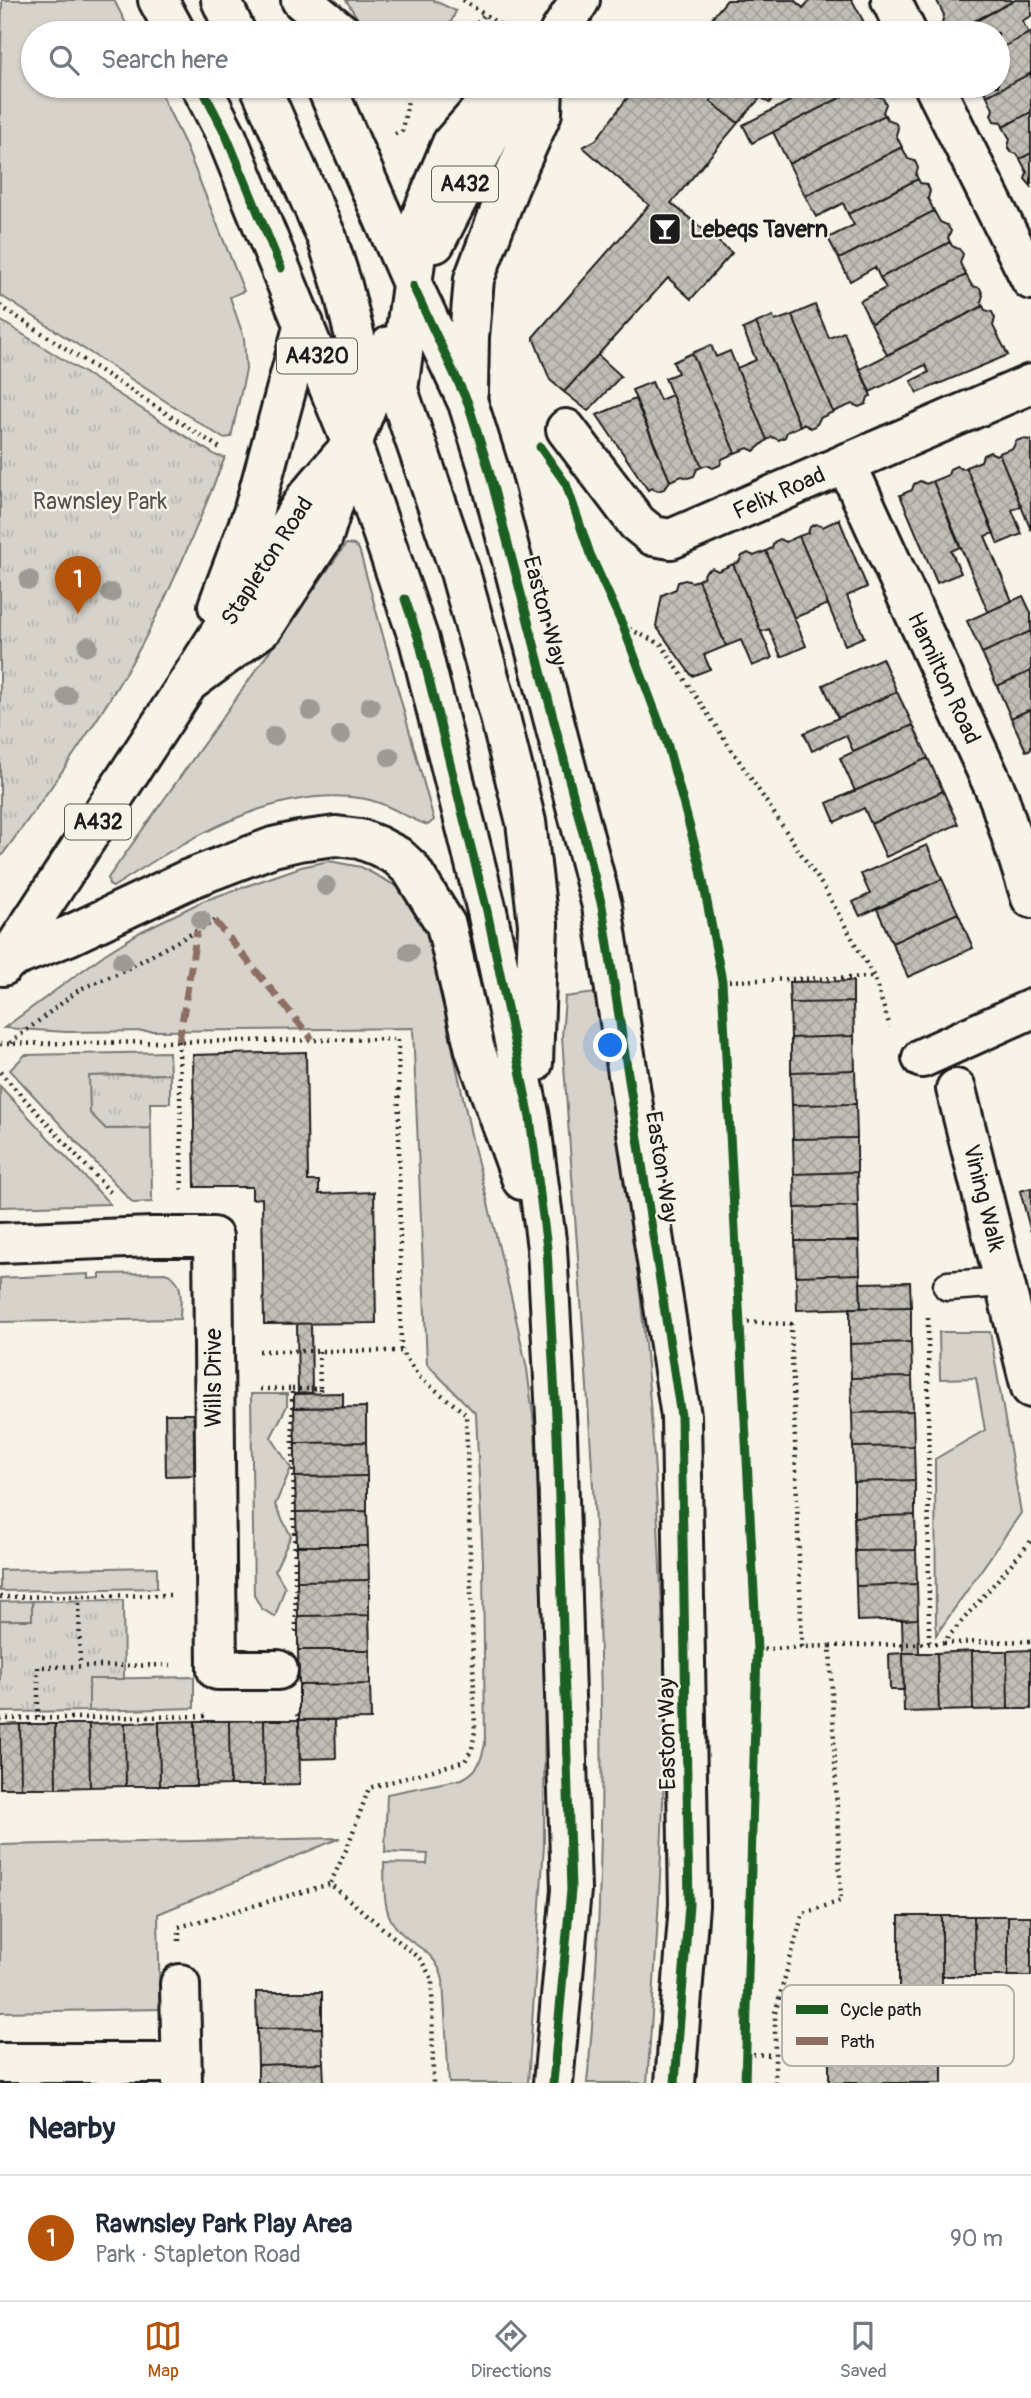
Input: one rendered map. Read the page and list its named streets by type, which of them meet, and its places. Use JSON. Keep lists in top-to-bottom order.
{
  "streets": {
    "main road": [
      "A432",
      "A4320",
      "Felix Road",
      "Stapleton Road",
      "Easton Way",
      "Hamilton Road",
      "Vining Walk",
      "Wills Drive"
    ]
  },
  "crossings": [
    ["A4320", "Stapleton Road"],
    ["Felix Road", "Hamilton Road"],
    ["Stapleton Road", "Easton Way"]
  ],
  "parks": ["Rawnsley Park"],
  "places": {
    "bar": ["Lebeqs Tavern"]
  },
  "legend": ["Cycle path", "Path"],
  "page": {
    "search": "Search here",
    "pins": "1",
    "heading": "Nearby",
    "list": [
      {
        "mark": "1",
        "name": "Rawnsley Park Play Area",
        "note": "Park · Stapleton Road",
        "value": "90 m"
      }
    ],
    "nav": ["Map", "Directions", "Saved"]
  }
}
